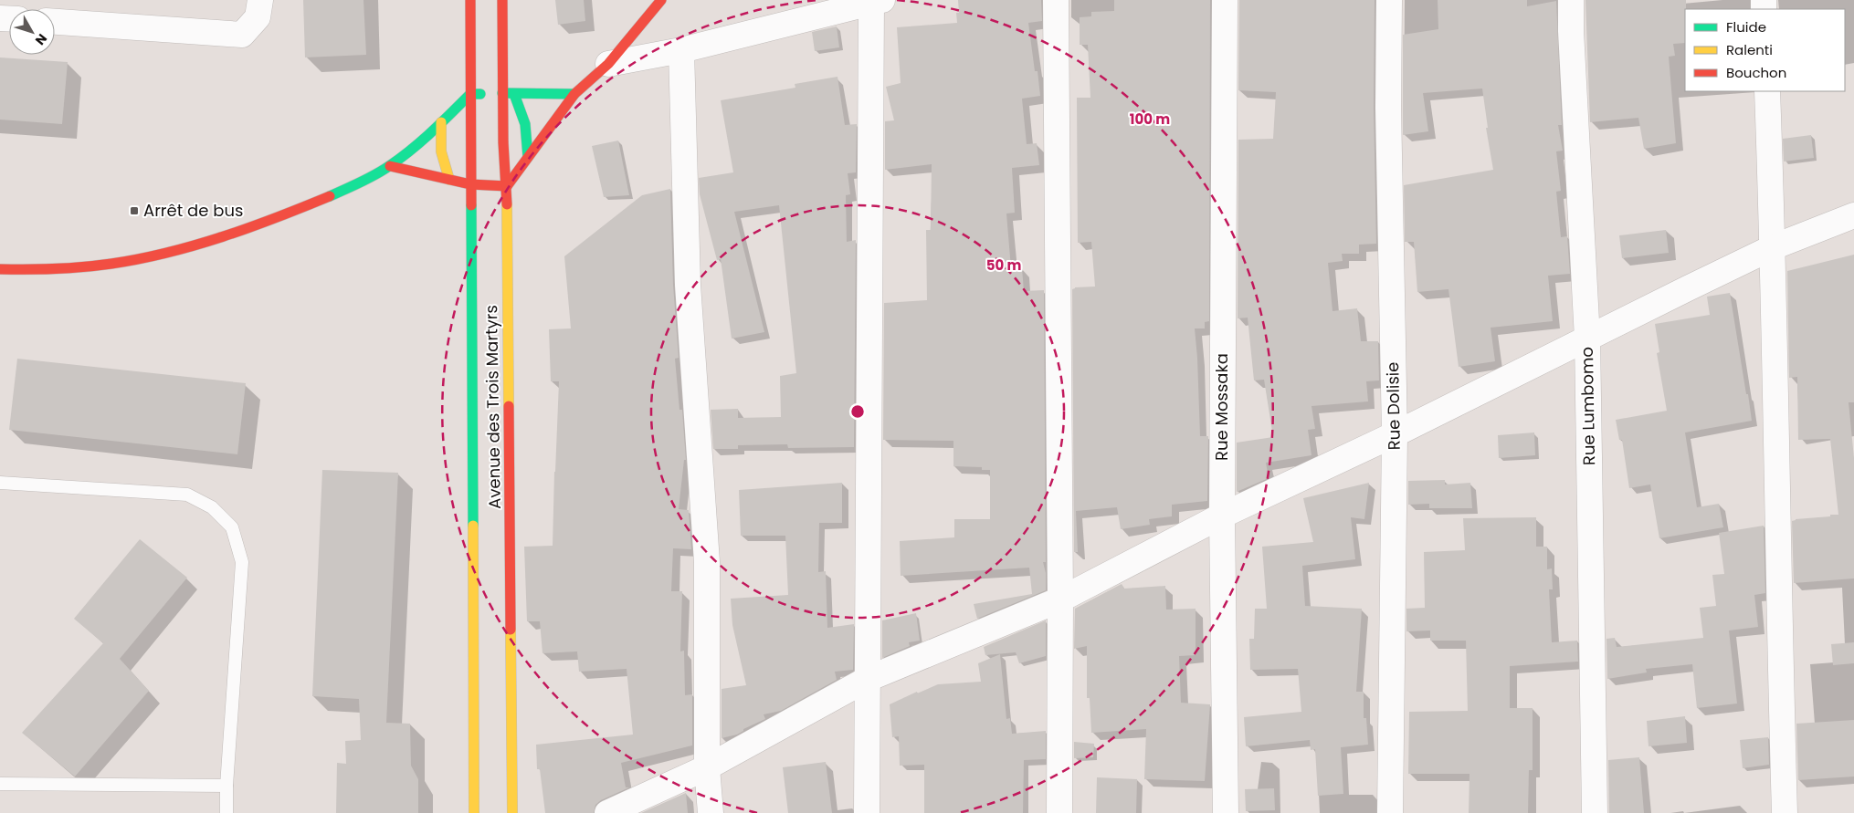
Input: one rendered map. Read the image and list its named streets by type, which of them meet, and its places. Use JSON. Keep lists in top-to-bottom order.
{
  "streets": {
    "main road": ["Avenue des Trois Martyrs"],
    "street": ["Rue Dolisie", "Rue Lumbomo", "Rue Mossaka"]
  },
  "places": {
    "transit": ["Arrêt de bus"]
  },
  "legend": ["Fluide", "Ralenti", "Bouchon"],
  "north": "bottom right",
  "rings": ["100 m", "50 m"]
}
